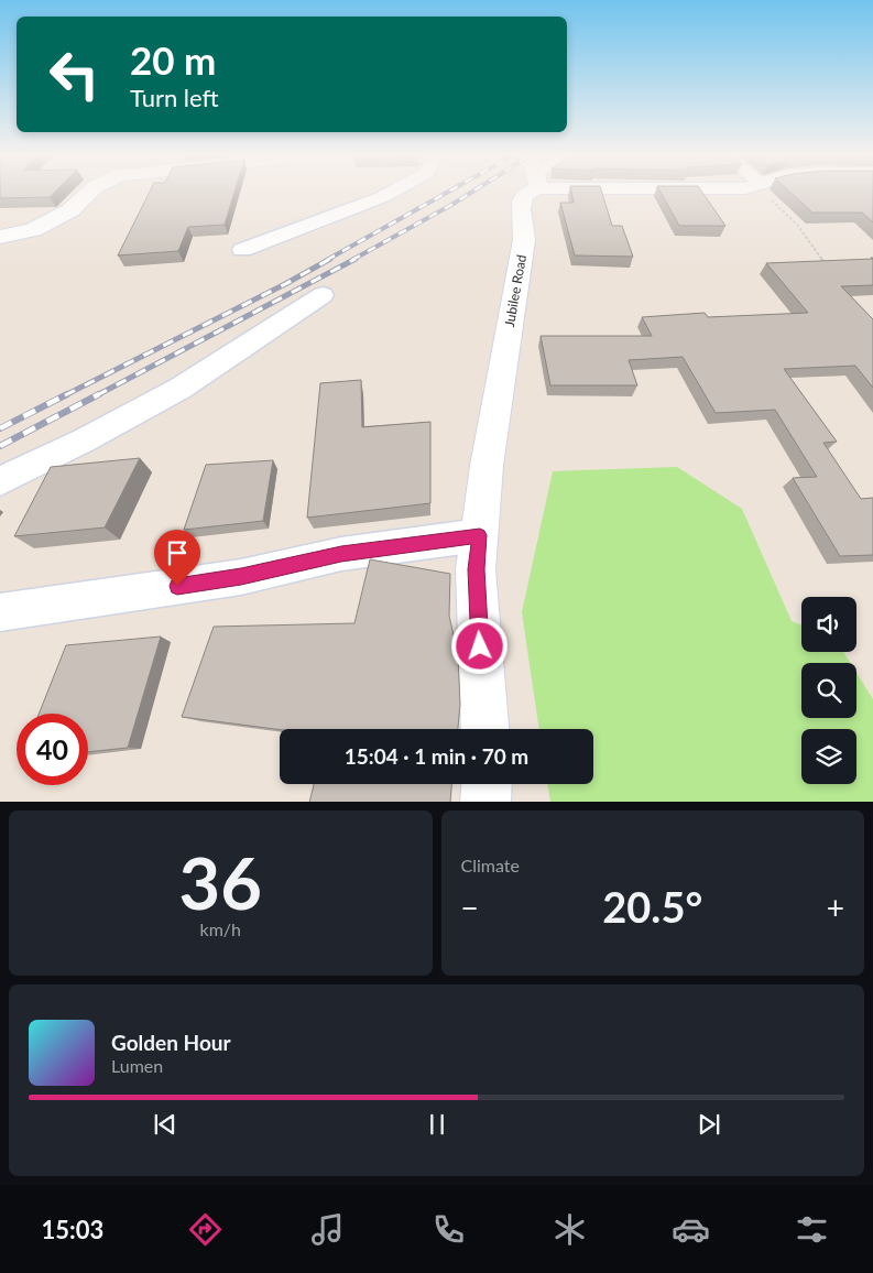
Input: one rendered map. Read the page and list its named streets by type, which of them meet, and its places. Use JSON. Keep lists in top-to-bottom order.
{
  "streets": {
    "street": ["Jubilee Road"]
  },
  "page": {
    "turn": ["20 m", "Turn left"],
    "limit": "40",
    "trip": "15:04 · 1 min · 70 m",
    "tile": [
      ["36", "km/h"],
      "Climate"
    ],
    "heat": ["−", "20.5°", "+"],
    "song": ["Golden Hour", "Lumen"],
    "tabs": "15:03"
  }
}
